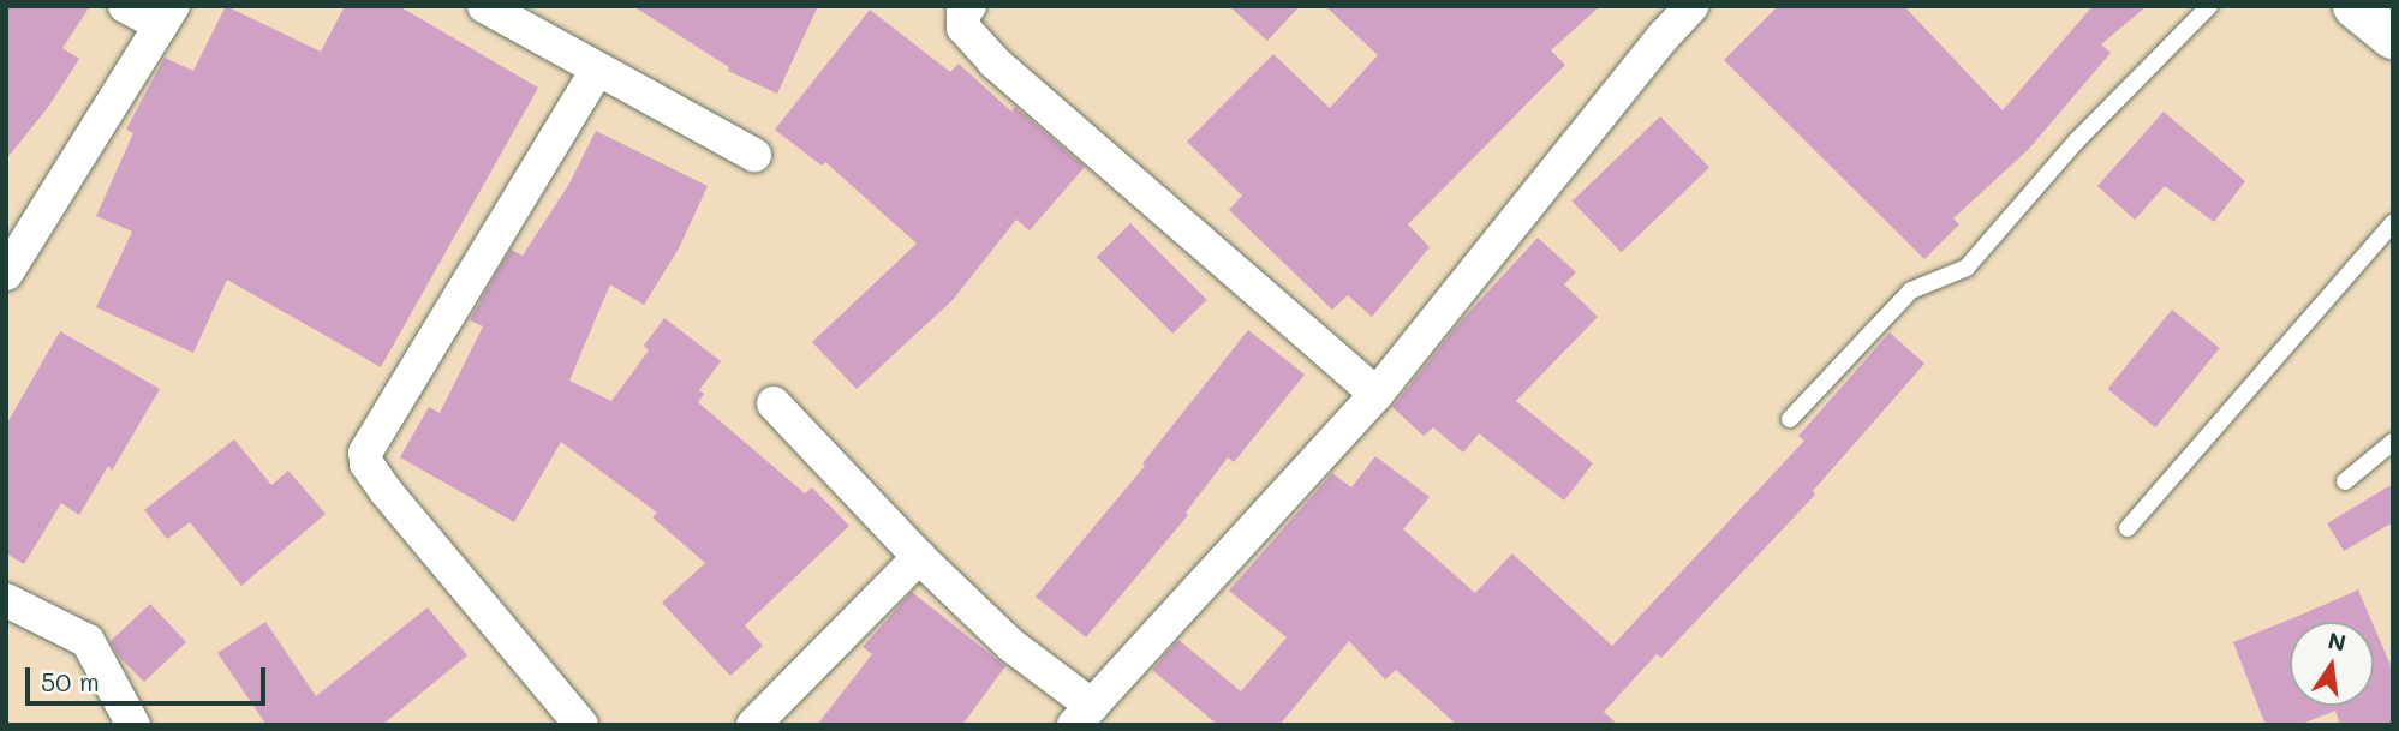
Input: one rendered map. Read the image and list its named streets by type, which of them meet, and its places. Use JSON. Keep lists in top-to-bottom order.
{
  "scale_bar": "50 m",
  "north": "top"
}
